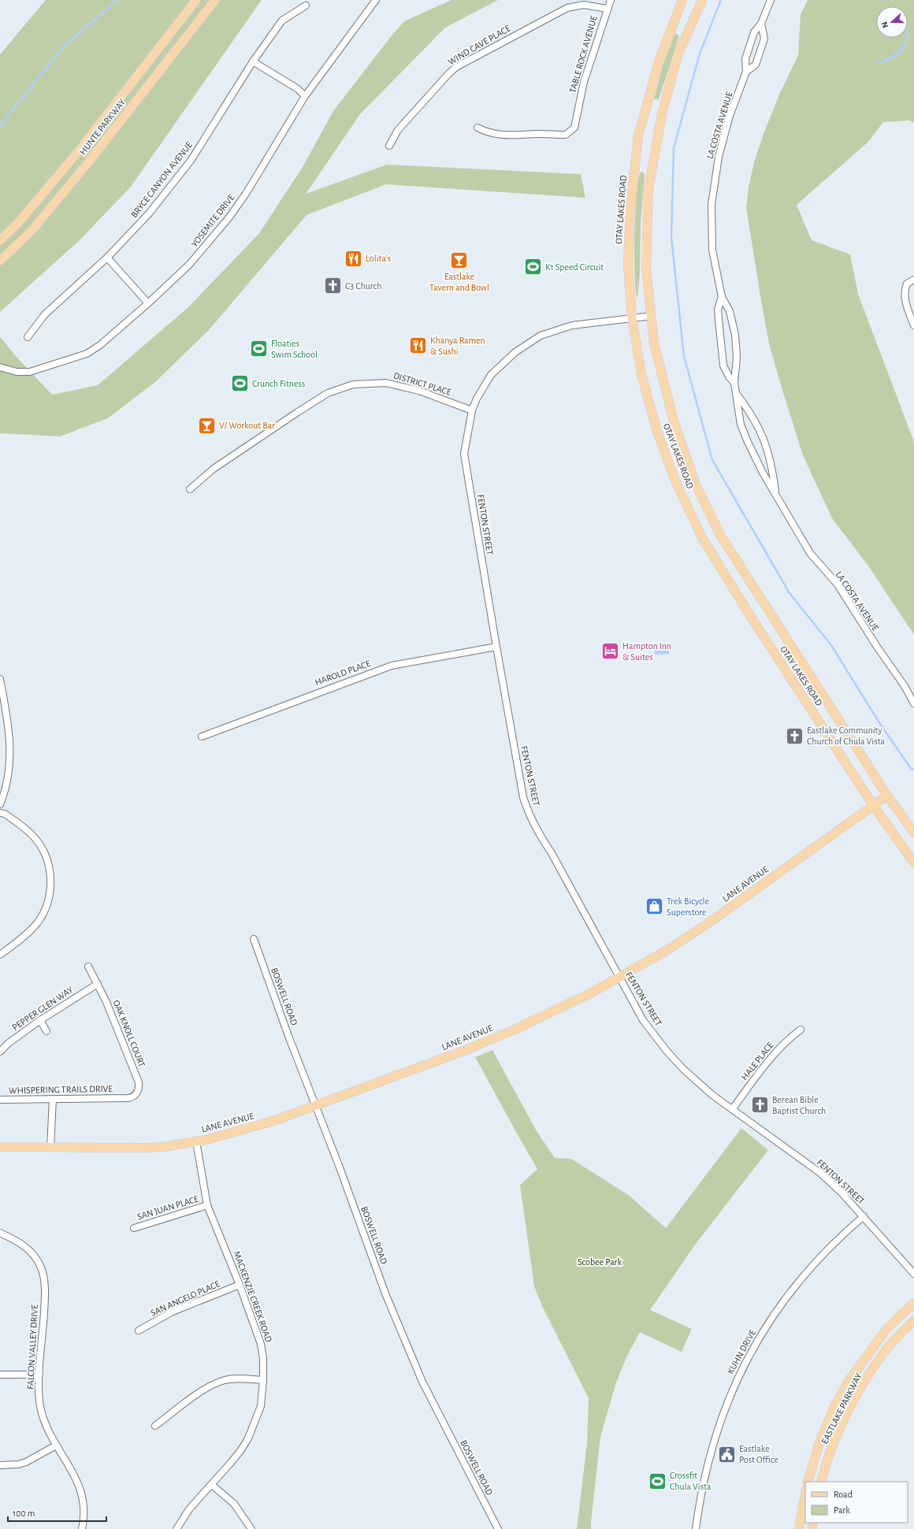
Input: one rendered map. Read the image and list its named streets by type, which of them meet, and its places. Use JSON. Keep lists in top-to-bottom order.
{
  "streets": {
    "main road": [
      "HUNTE PARKWAY",
      "OTAY LAKES ROAD",
      "LANE AVENUE",
      "EASTLAKE PARKWAY"
    ],
    "street": [
      "WIND CAVE PLACE",
      "TABLE ROCK AVENUE",
      "LA COSTA AVENUE",
      "BRYCE CANYON AVENUE",
      "YOSEMITE DRIVE",
      "DISTRICT PLACE",
      "FENTON STREET",
      "HAROLD PLACE",
      "BOSWELL ROAD",
      "PEPPER GLEN WAY",
      "OAK KNOLL COURT",
      "HALE PLACE",
      "WHISPERING TRAILS DRIVE",
      "SAN JUAN PLACE",
      "MACKENZIE CREEK ROAD",
      "SAN ANGELO PLACE",
      "FALCON VALLEY DRIVE",
      "KUHN DRIVE"
    ]
  },
  "crossings": [
    ["WIND CAVE PLACE", "TABLE ROCK AVENUE"],
    ["OTAY LAKES ROAD", "FENTON STREET"],
    ["OTAY LAKES ROAD", "LANE AVENUE"],
    ["DISTRICT PLACE", "FENTON STREET"],
    ["FENTON STREET", "HAROLD PLACE"],
    ["FENTON STREET", "LANE AVENUE"],
    ["FENTON STREET", "HALE PLACE"],
    ["FENTON STREET", "KUHN DRIVE"],
    ["LANE AVENUE", "BOSWELL ROAD"],
    ["LANE AVENUE", "MACKENZIE CREEK ROAD"],
    ["PEPPER GLEN WAY", "OAK KNOLL COURT"],
    ["OAK KNOLL COURT", "WHISPERING TRAILS DRIVE"],
    ["SAN JUAN PLACE", "MACKENZIE CREEK ROAD"],
    ["MACKENZIE CREEK ROAD", "SAN ANGELO PLACE"]
  ],
  "parks": ["Scobee Park"],
  "places": {
    "restaurant": ["Lolita's", "Khanya Ramen & Sushi"],
    "bar": ["Eastlake Tavern and Bowl", "V/ Workout Bar"],
    "sports": [
      "K1 Speed Circuit",
      "Floaties Swim School",
      "Crunch Fitness",
      "Crossfit Chula Vista"
    ],
    "church": ["C3 Church", "Eastlake Community Church of Chula Vista", "Berean Bible Baptist Church"],
    "hotel": ["Hampton Inn & Suites"],
    "shop": ["Trek Bicycle Superstore"],
    "public building": ["Eastlake Post Office"]
  },
  "legend": ["Road", "Park"],
  "scale_bar": "100 m",
  "north": "left"
}
